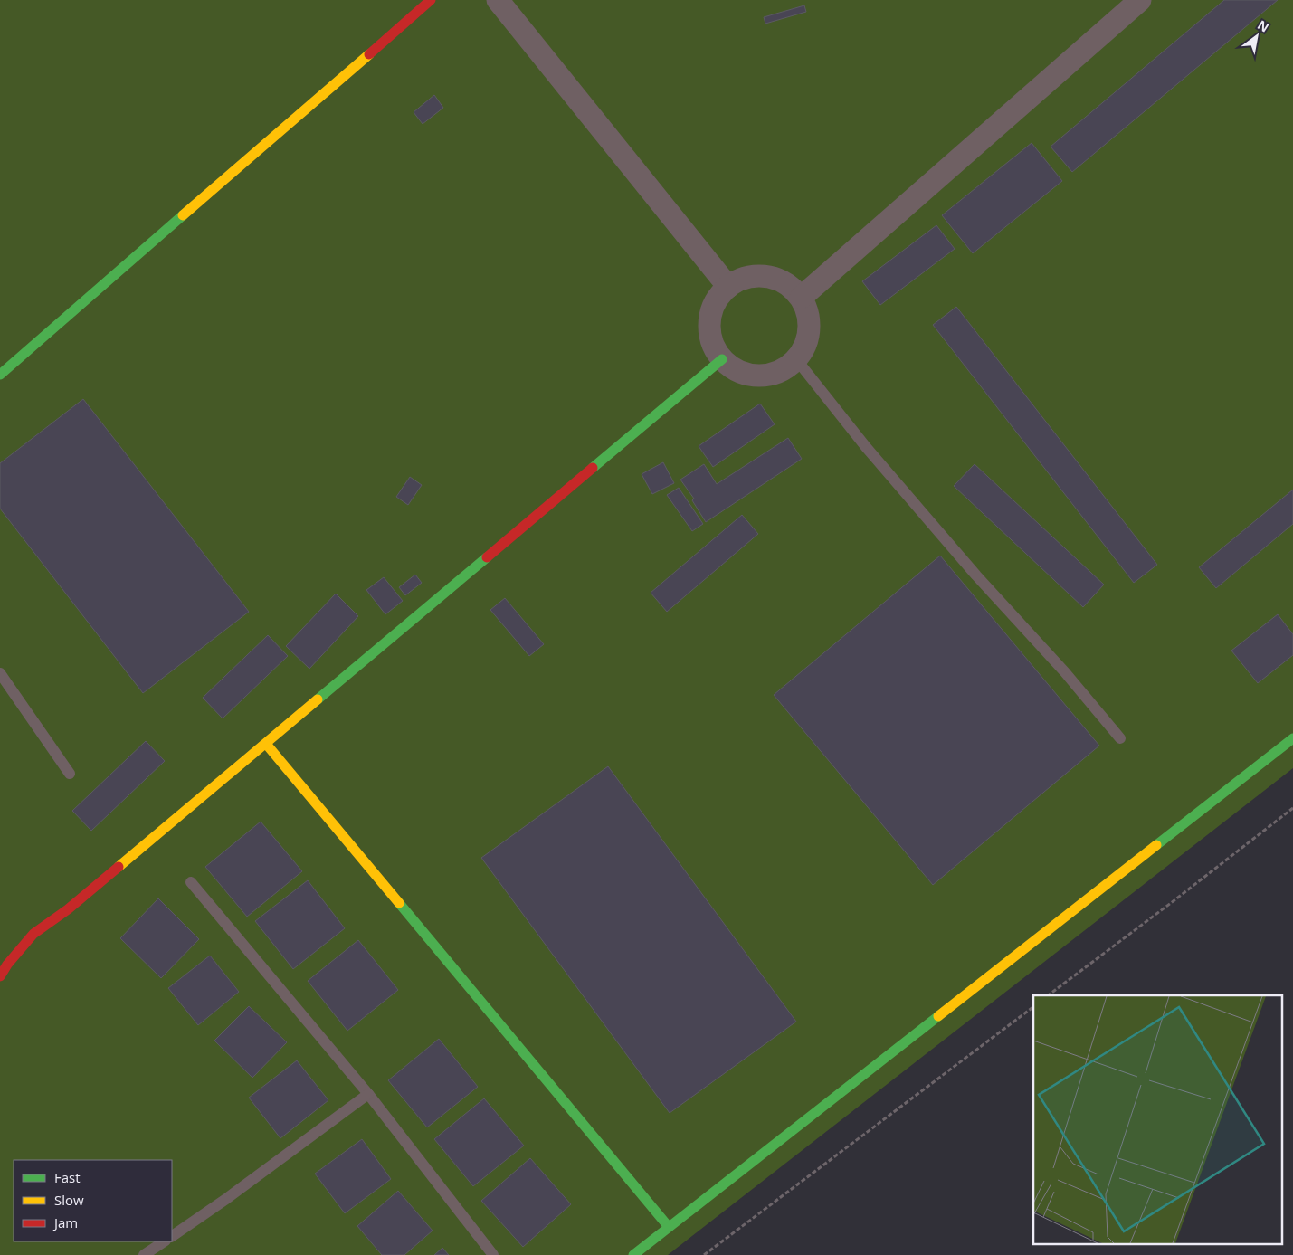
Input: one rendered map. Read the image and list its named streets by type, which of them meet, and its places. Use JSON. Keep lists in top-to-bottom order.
{
  "legend": ["Fast", "Slow", "Jam"],
  "north": "top right"
}
